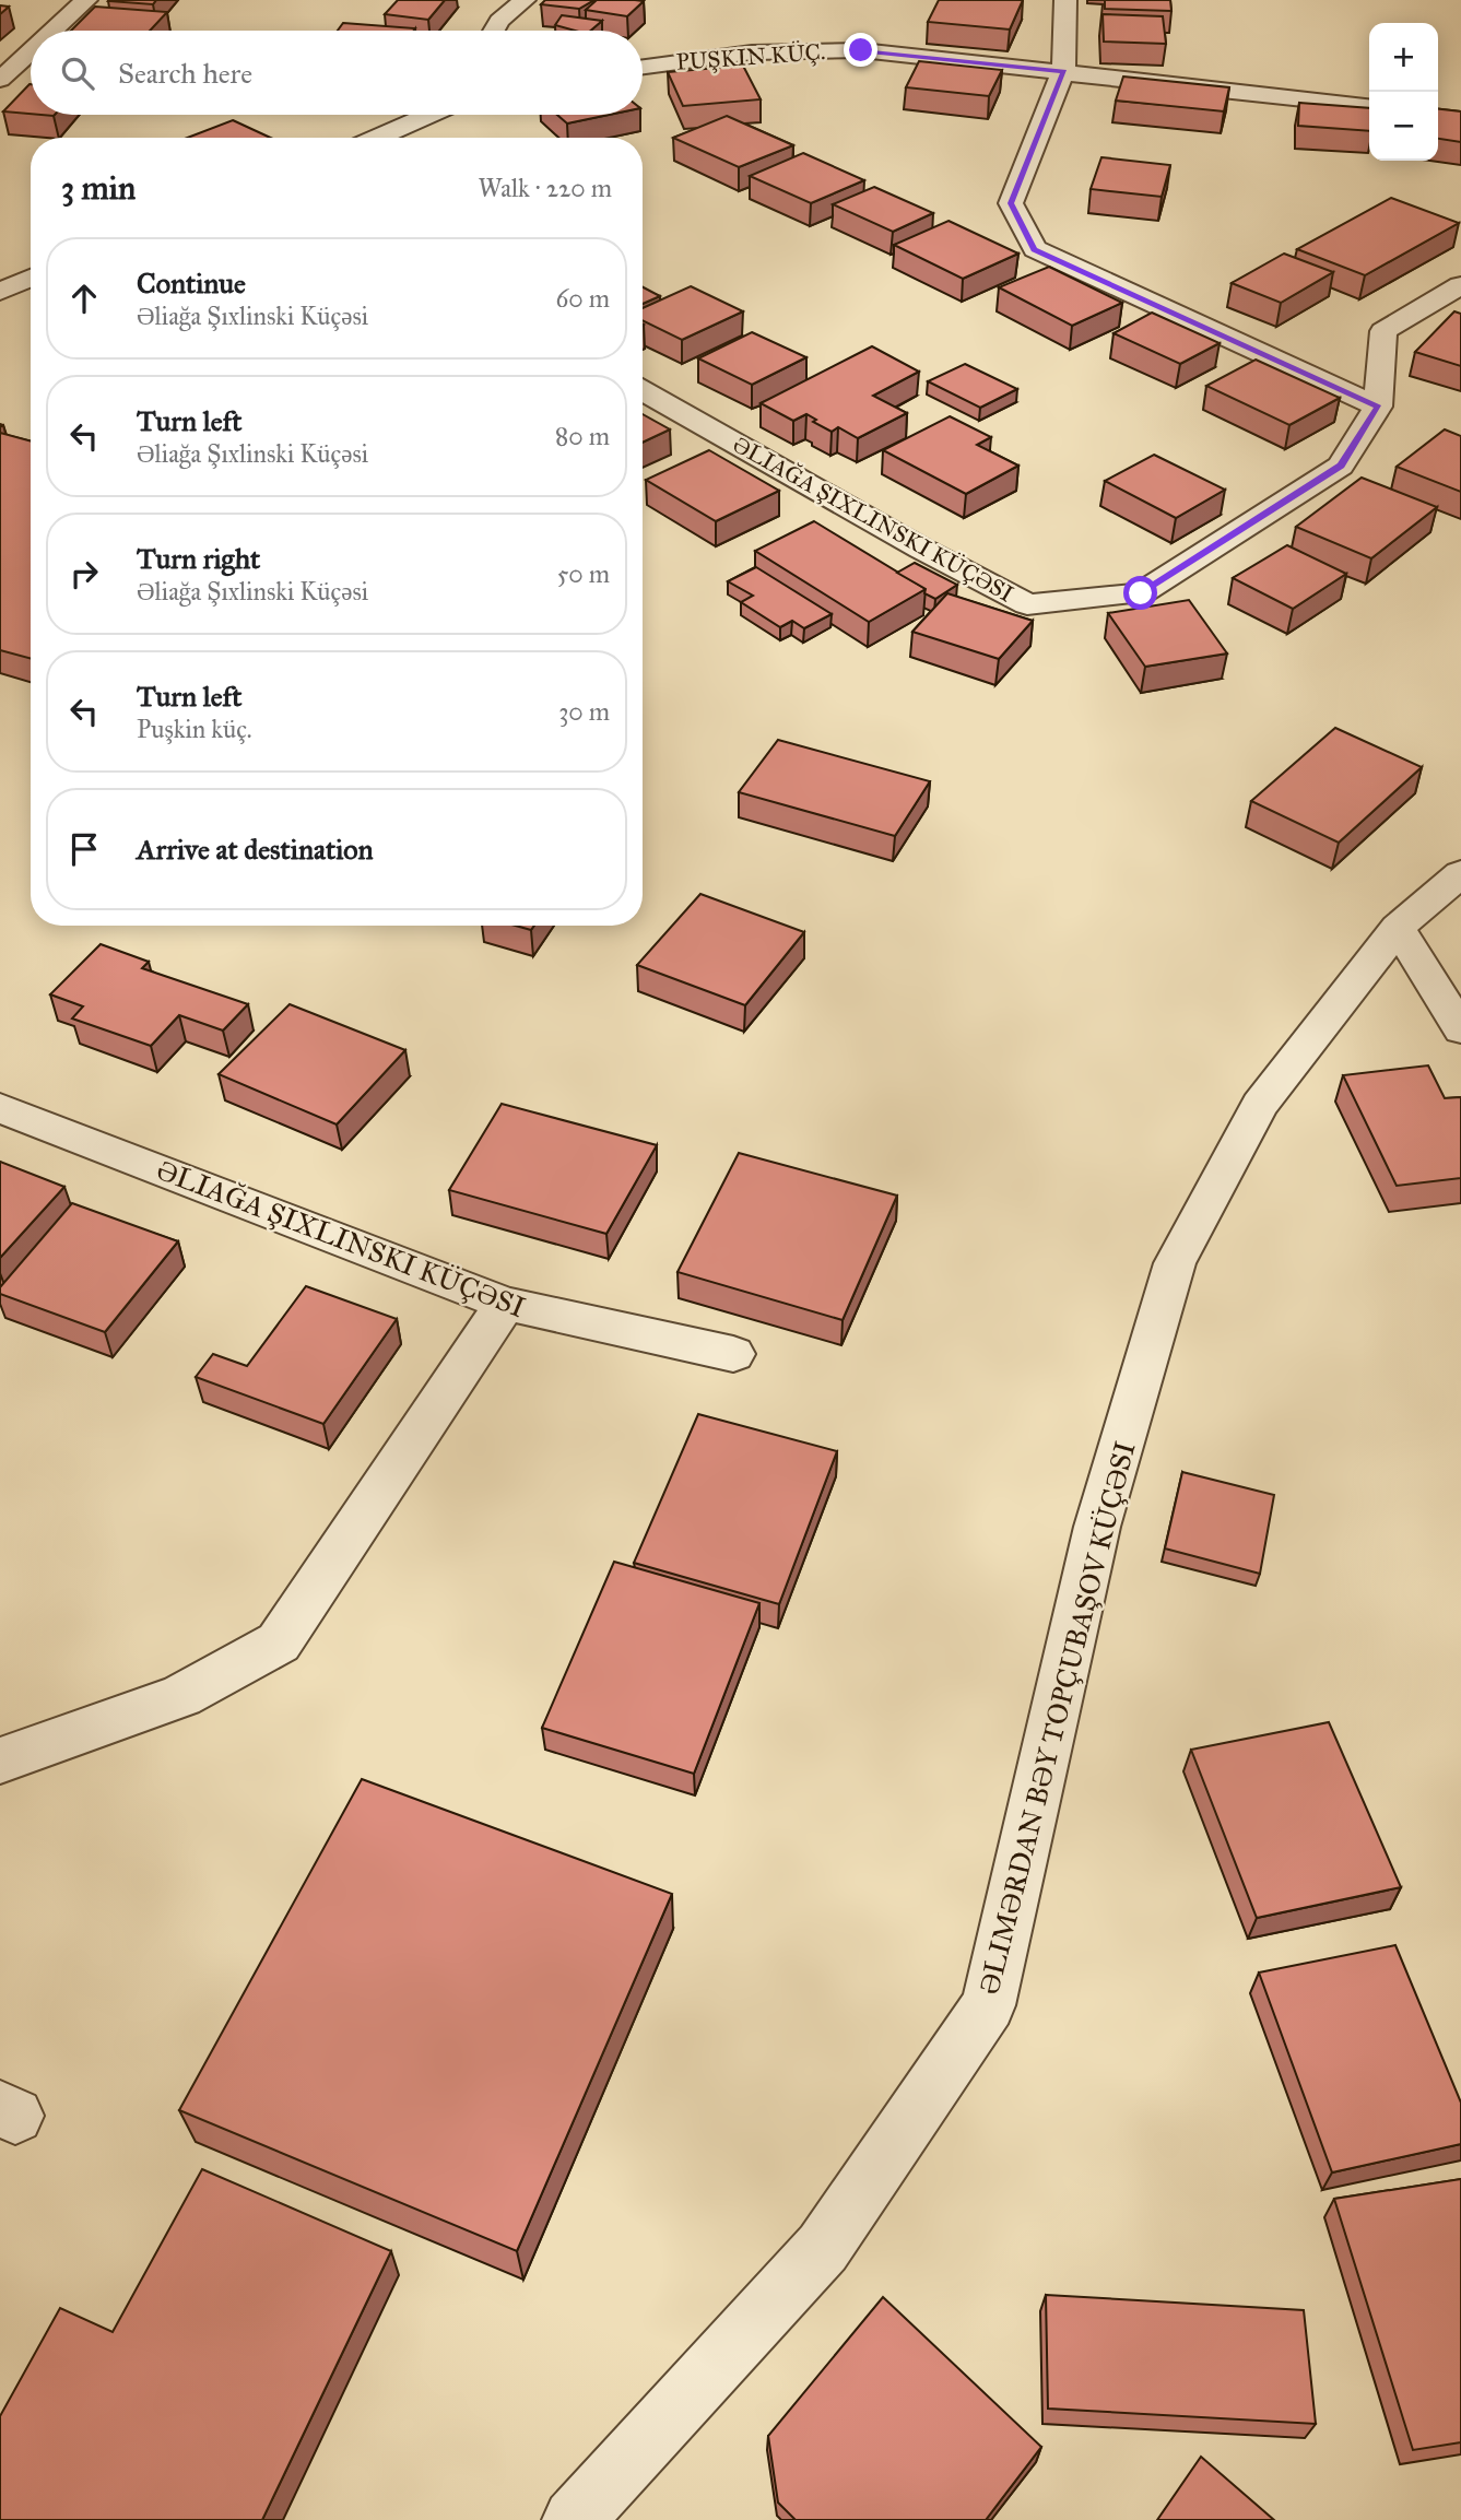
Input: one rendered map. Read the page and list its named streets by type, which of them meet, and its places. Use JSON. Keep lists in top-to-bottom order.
{
  "streets": {
    "street": ["PUŞKIN KÜÇ.", "ƏLIMƏRDAN BƏY TOPÇUBAŞOV KÜÇƏSI"]
  },
  "page": {
    "map_buttons": ["+", "−"],
    "search": "Search here",
    "heading": ["3 min", "Walk · 220 m"],
    "list": [
      ["Continue", "Əliağa Şıxlinski Küçəsi", "60 m"],
      ["Turn left", "Əliağa Şıxlinski Küçəsi", "80 m"],
      ["Turn right", "Əliağa Şıxlinski Küçəsi", "50 m"],
      ["Turn left", "Puşkin küç.", "30 m"],
      "Arrive at destination"
    ]
  }
}
